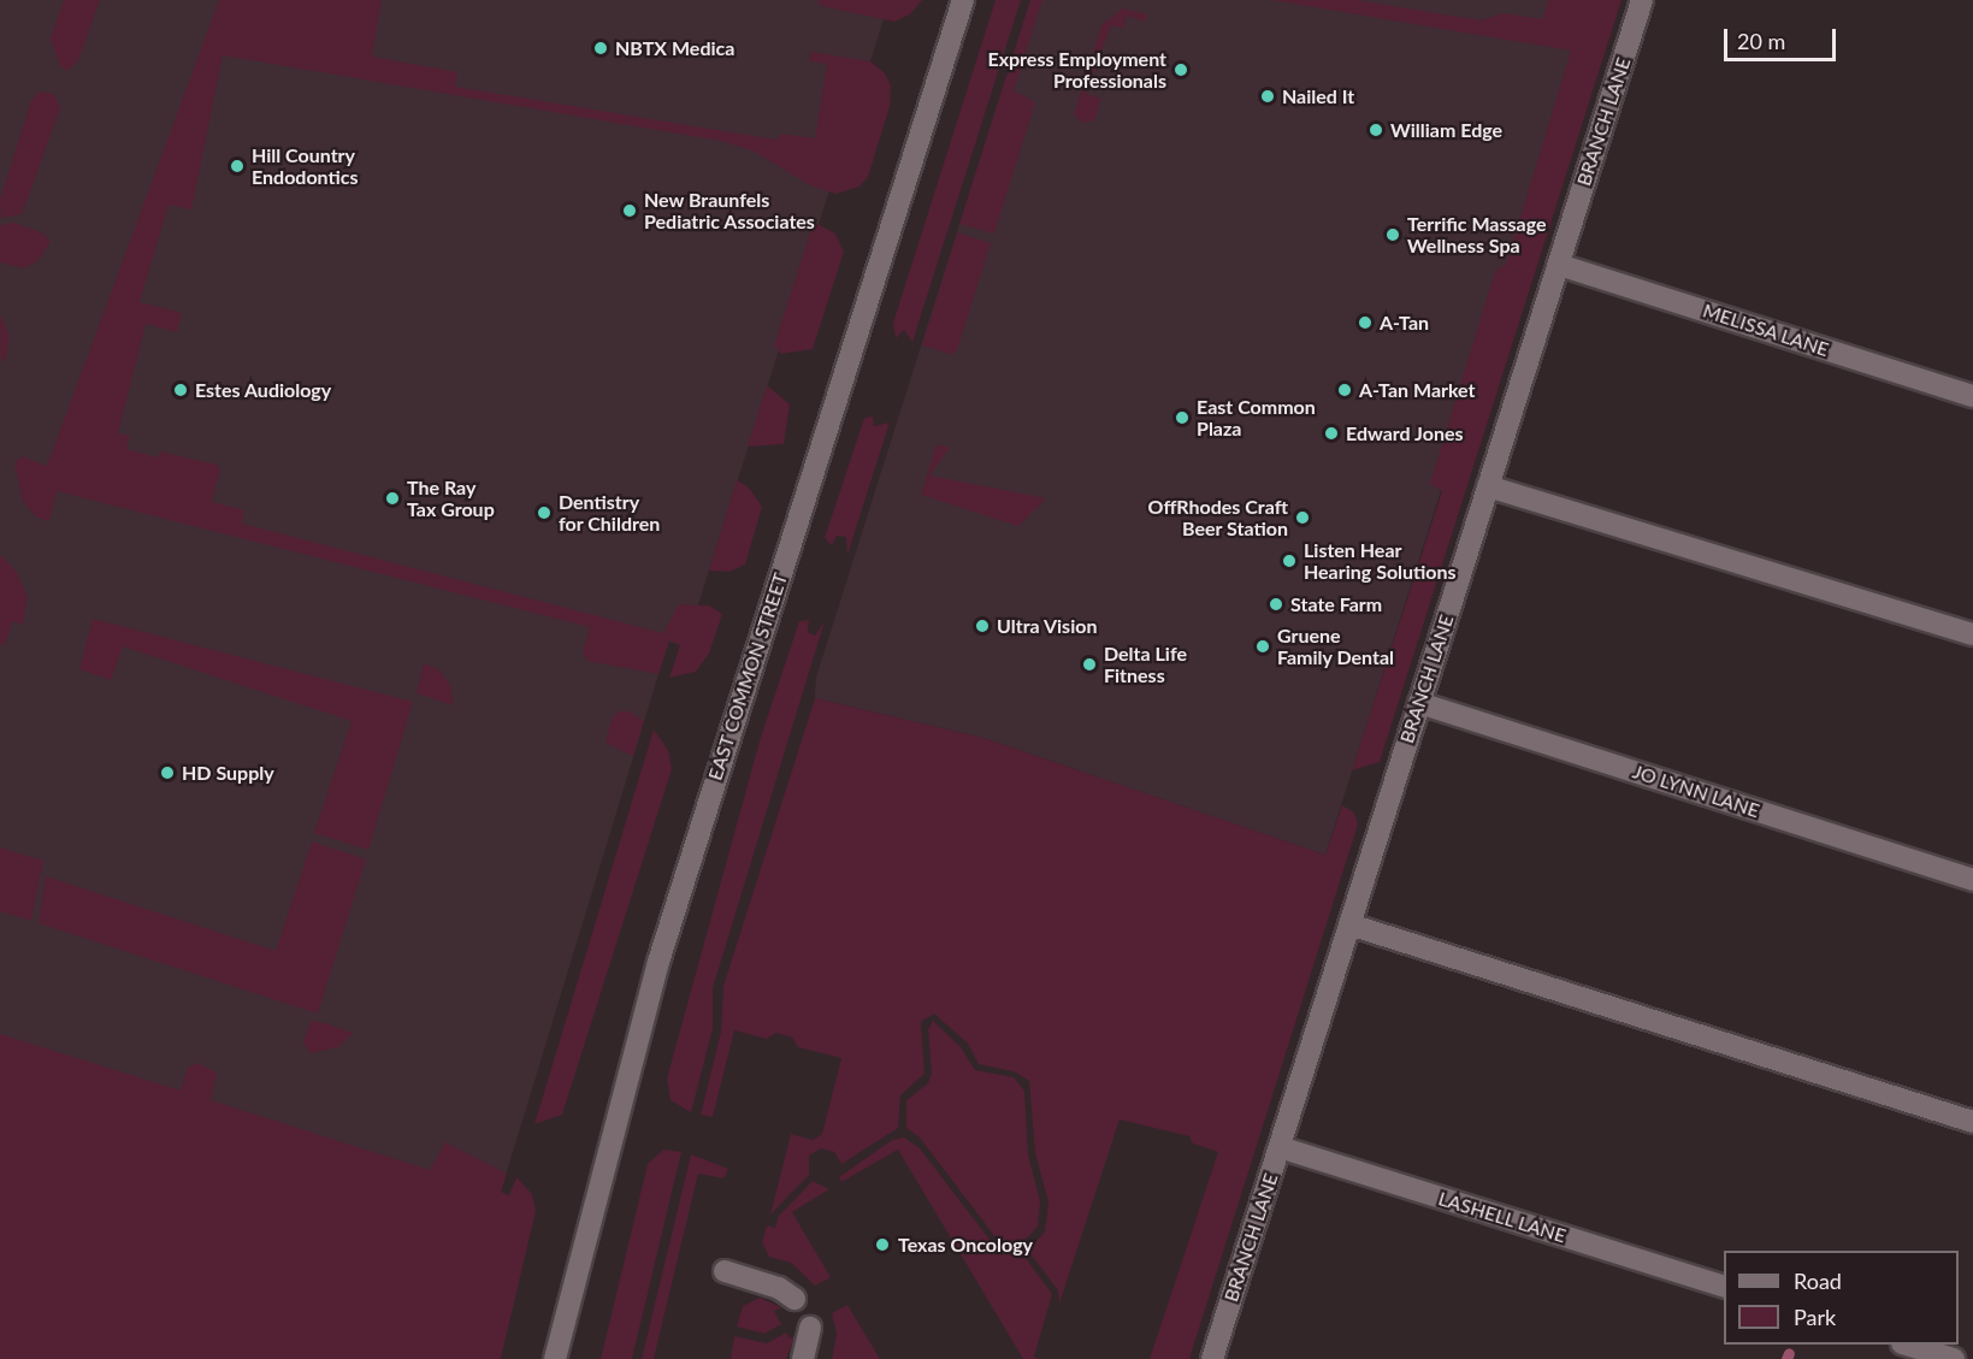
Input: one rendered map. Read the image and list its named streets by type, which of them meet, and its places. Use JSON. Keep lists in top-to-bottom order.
{
  "streets": {
    "street": [
      "BRANCH LANE",
      "MELISSA LANE",
      "EAST COMMON STREET",
      "JO LYNN LANE",
      "LASHELL LANE"
    ]
  },
  "crossings": [
    ["BRANCH LANE", "MELISSA LANE"],
    ["BRANCH LANE", "JO LYNN LANE"],
    ["BRANCH LANE", "LASHELL LANE"]
  ],
  "places": [
    "NBTX Medica",
    "Express Employment Professionals",
    "Nailed It",
    "William Edge",
    "Hill Country Endodontics",
    "New Braunfels Pediatric Associates",
    "Terrific Massage Wellness Spa",
    "A-Tan",
    "Estes Audiology",
    "A-Tan Market",
    "East Common Plaza",
    "Edward Jones",
    "The Ray Tax Group",
    "Dentistry for Children",
    "OffRhodes Craft Beer Station",
    "Listen Hear Hearing Solutions",
    "State Farm",
    "Ultra Vision",
    "Gruene Family Dental",
    "Delta Life Fitness",
    "HD Supply",
    "Texas Oncology"
  ],
  "legend": ["Road", "Park"],
  "scale_bar": "20 m"
}
